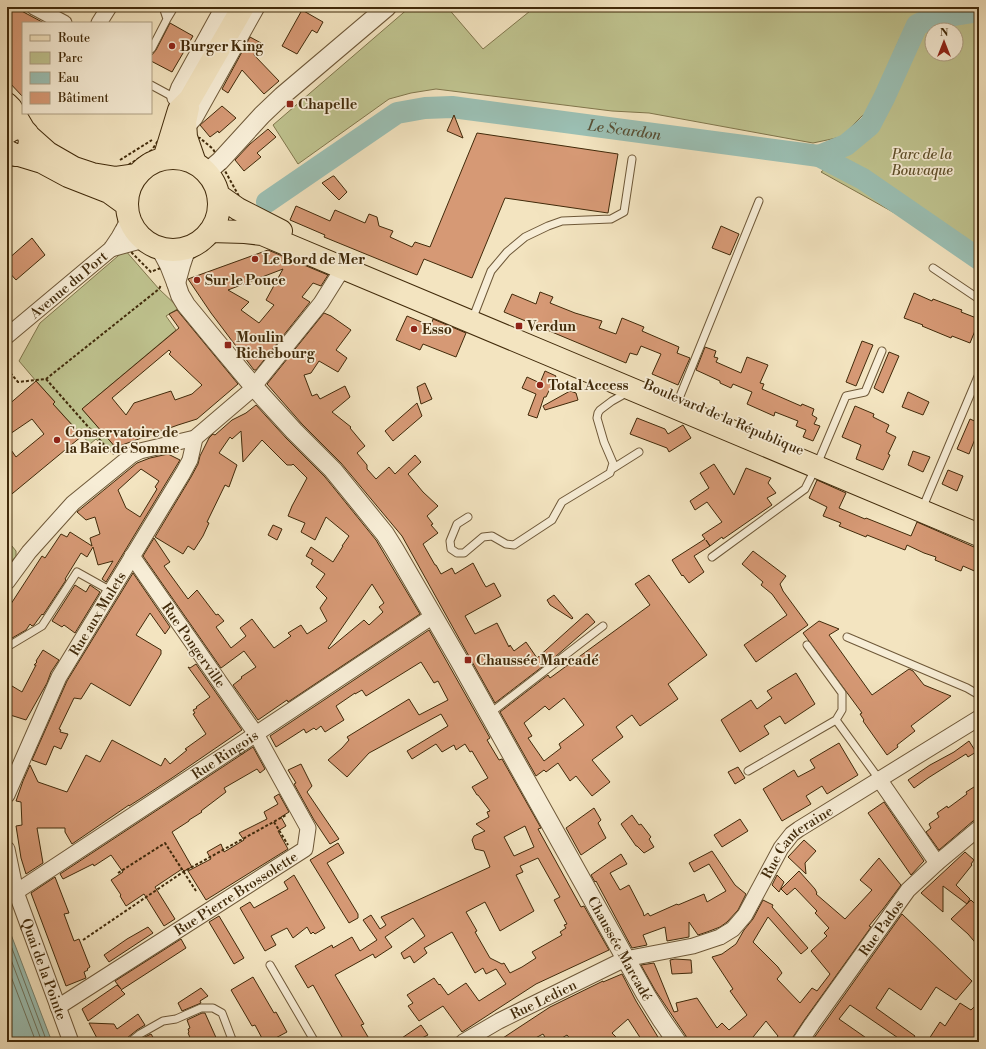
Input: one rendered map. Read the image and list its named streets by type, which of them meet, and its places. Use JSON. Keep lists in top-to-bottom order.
{
  "streets": {
    "main road": ["Boulevard de la République"],
    "street": [
      "Avenue du Port",
      "Rue aux Mulets",
      "Rue Pongerville",
      "Rue Ringois",
      "Rue Canteraine",
      "Rue Pierre Brossolette",
      "Rue Pados",
      "Chaussée Marcadé",
      "Quai de la Pointe",
      "Rue Ledien"
    ]
  },
  "crossings": [
    ["Avenue du Port", "Chaussée Marcadé"],
    ["Rue aux Mulets", "Rue Pongerville"],
    ["Rue Pongerville", "Rue Ringois"],
    ["Rue Pongerville", "Rue Pierre Brossolette"],
    ["Rue Ringois", "Rue Pierre Brossolette"],
    ["Rue Ringois", "Chaussée Marcadé"],
    ["Rue Ringois", "Quai de la Pointe"],
    ["Rue Canteraine", "Chaussée Marcadé"],
    ["Rue Canteraine", "Rue Ledien"],
    ["Rue Pierre Brossolette", "Quai de la Pointe"],
    ["Chaussée Marcadé", "Rue Ledien"]
  ],
  "water": ["Le Scardon"],
  "parks": ["Parc de la Bouvaque"],
  "places": {
    "other": [
      "Burger King",
      "Le Bord de Mer",
      "Sur le Pouce",
      "Esso",
      "Total Access",
      "Conservatoire de la Baie de Somme"
    ],
    "transit": [
      "Chapelle",
      "Verdun",
      "Moulin Richebourg",
      "Chaussée Marcadé"
    ]
  },
  "legend": [
    "Route",
    "Parc",
    "Eau",
    "Bâtiment"
  ],
  "north": "top"
}
